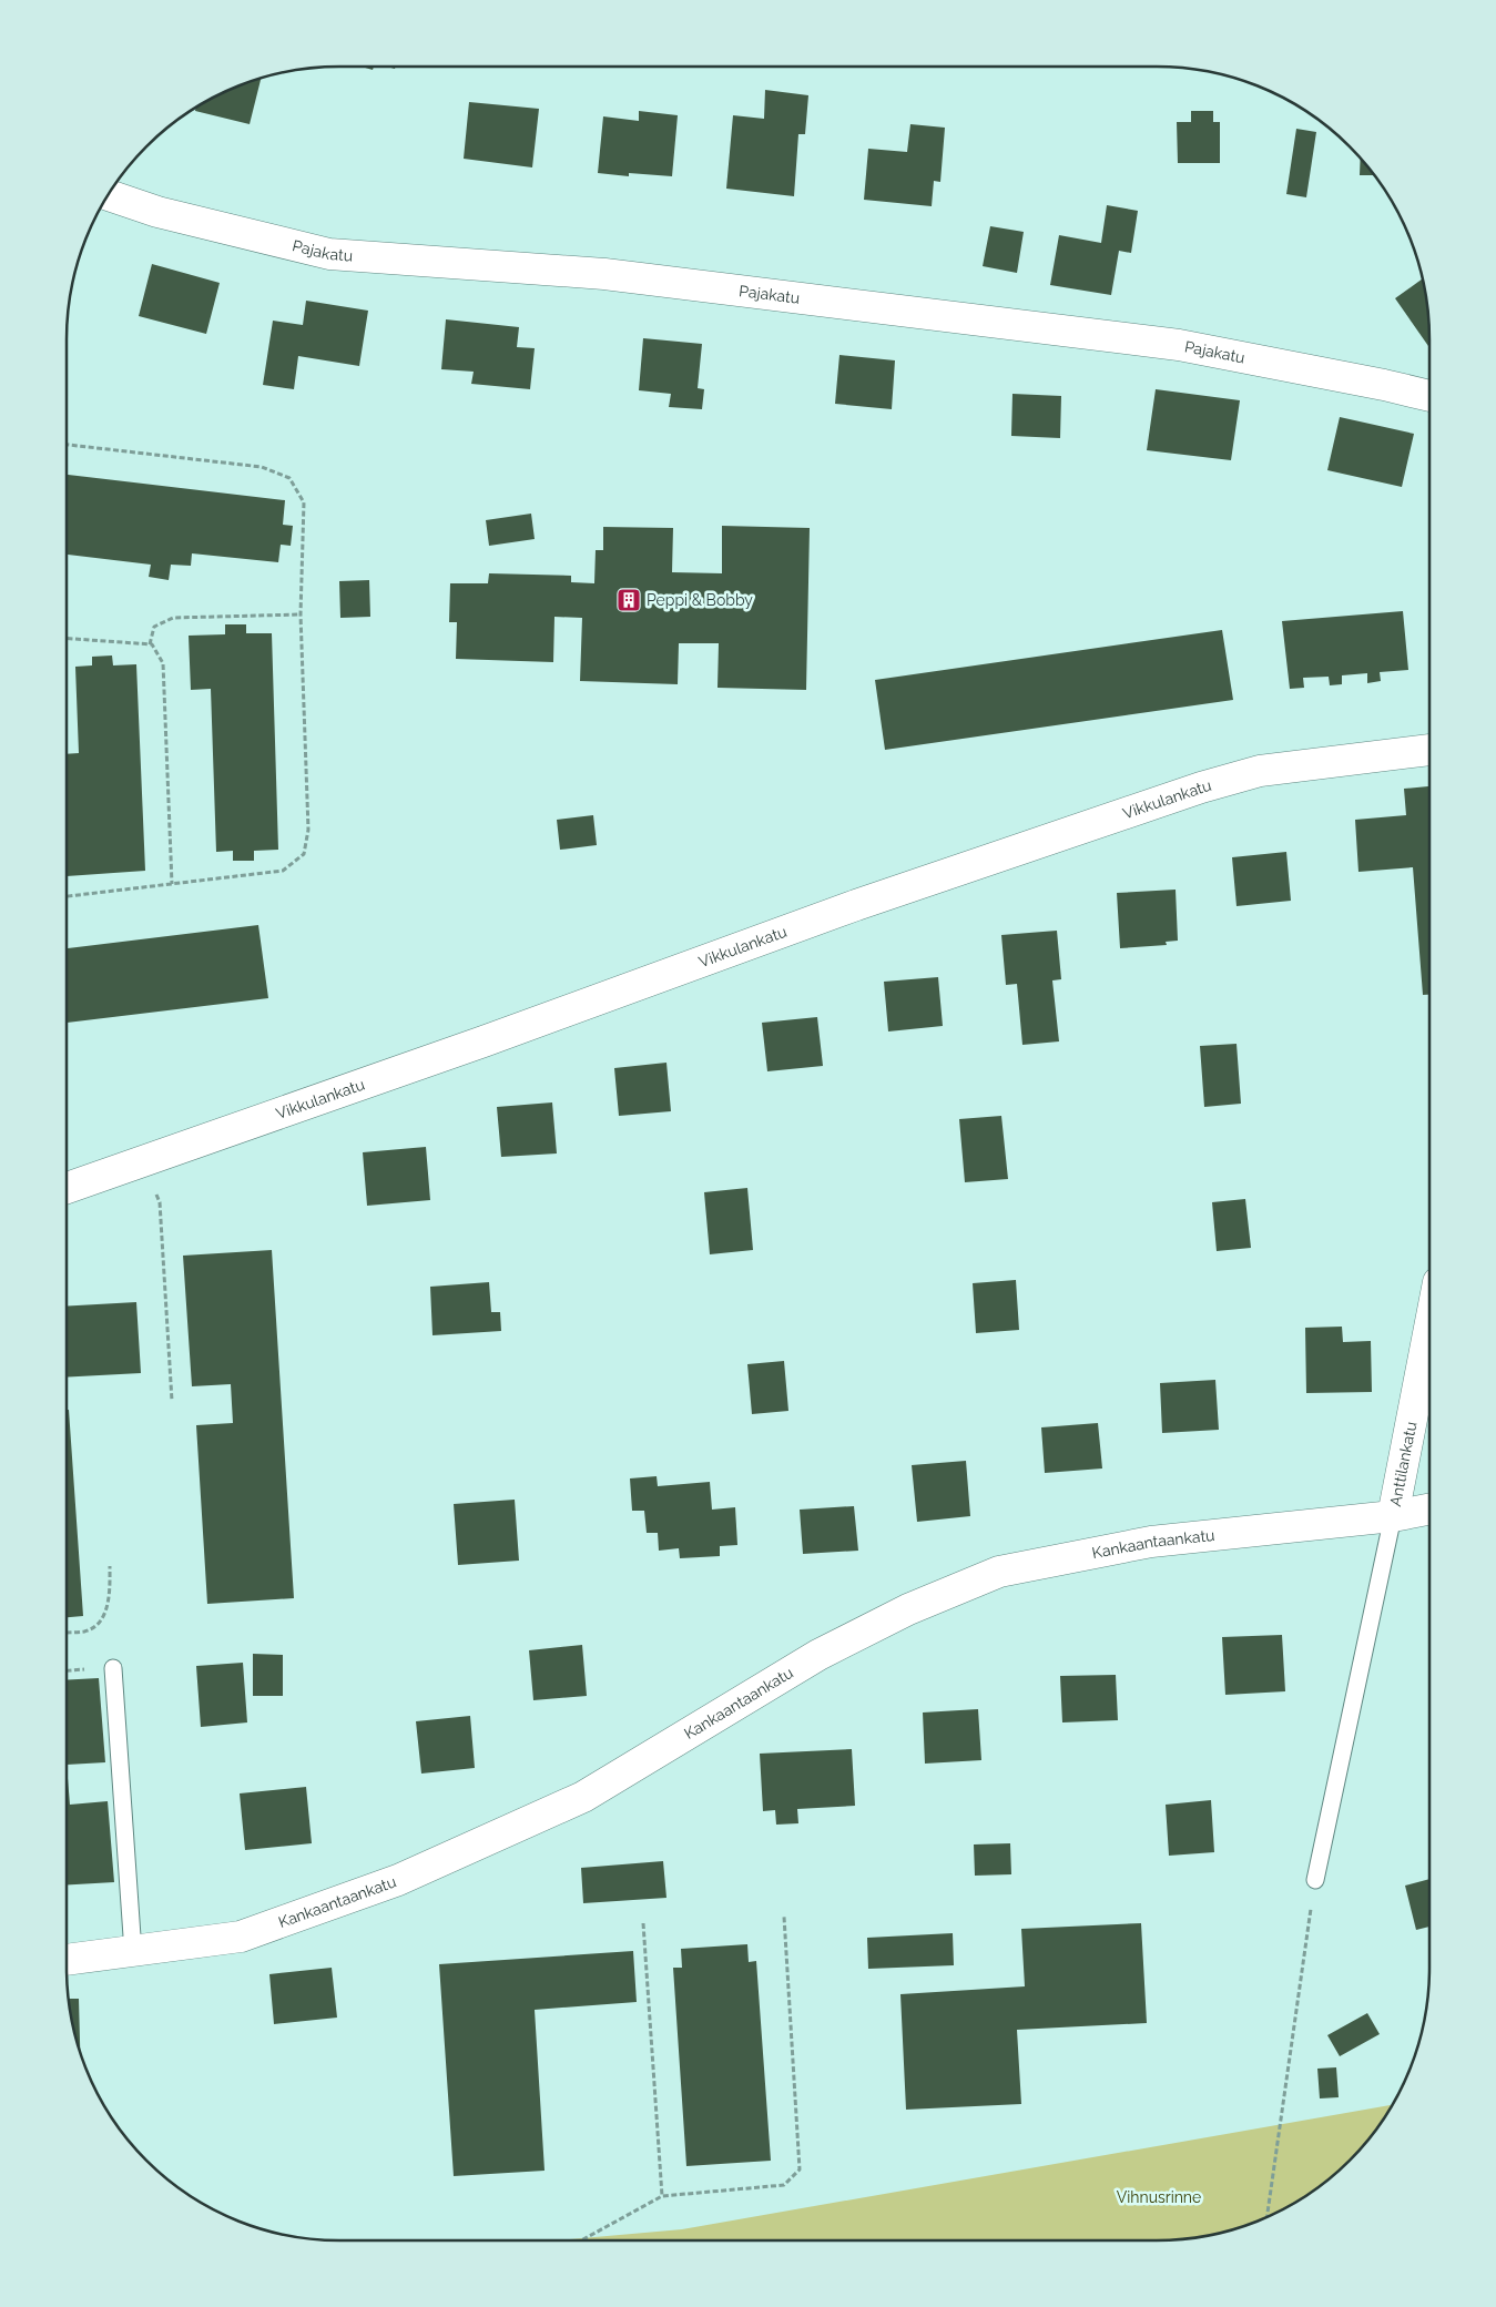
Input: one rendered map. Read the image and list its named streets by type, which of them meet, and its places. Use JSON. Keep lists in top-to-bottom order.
{
  "streets": {
    "street": [
      "Pajakatu",
      "Vikkulankatu",
      "Anttilankatu",
      "Kankaantaankatu"
    ]
  },
  "crossings": [
    ["Anttilankatu", "Kankaantaankatu"]
  ],
  "parks": ["Vihnusrinne"],
  "places": {
    "building": ["Peppi & Bobby"]
  }
}
